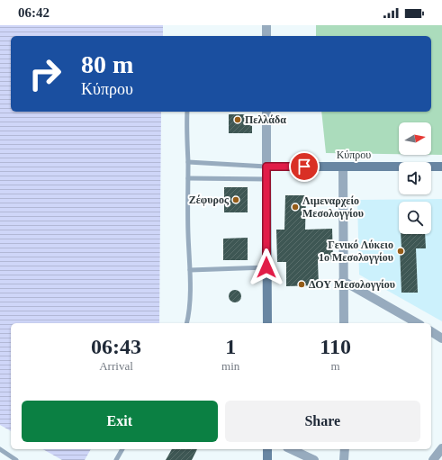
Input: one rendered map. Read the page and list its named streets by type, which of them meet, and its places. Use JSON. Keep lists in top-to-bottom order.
{
  "streets": {
    "main road": ["Κύπρου"]
  },
  "places": [
    "Πελλάδα",
    "Ζέφυρος",
    "Λιμεναρχείο Μεσολογγίου",
    "Γενικό Λύκειο 1ο Μεσολογγίου",
    "ΔΟΥ Μεσολογγίου"
  ],
  "north": "right",
  "page": {
    "status": "06:42",
    "turn": ["80 m", "Κύπρου"],
    "eta": [
      "06:43",
      "Arrival",
      "1",
      "min",
      "110",
      "m"
    ],
    "buttons": ["Exit", "Share"]
  }
}
